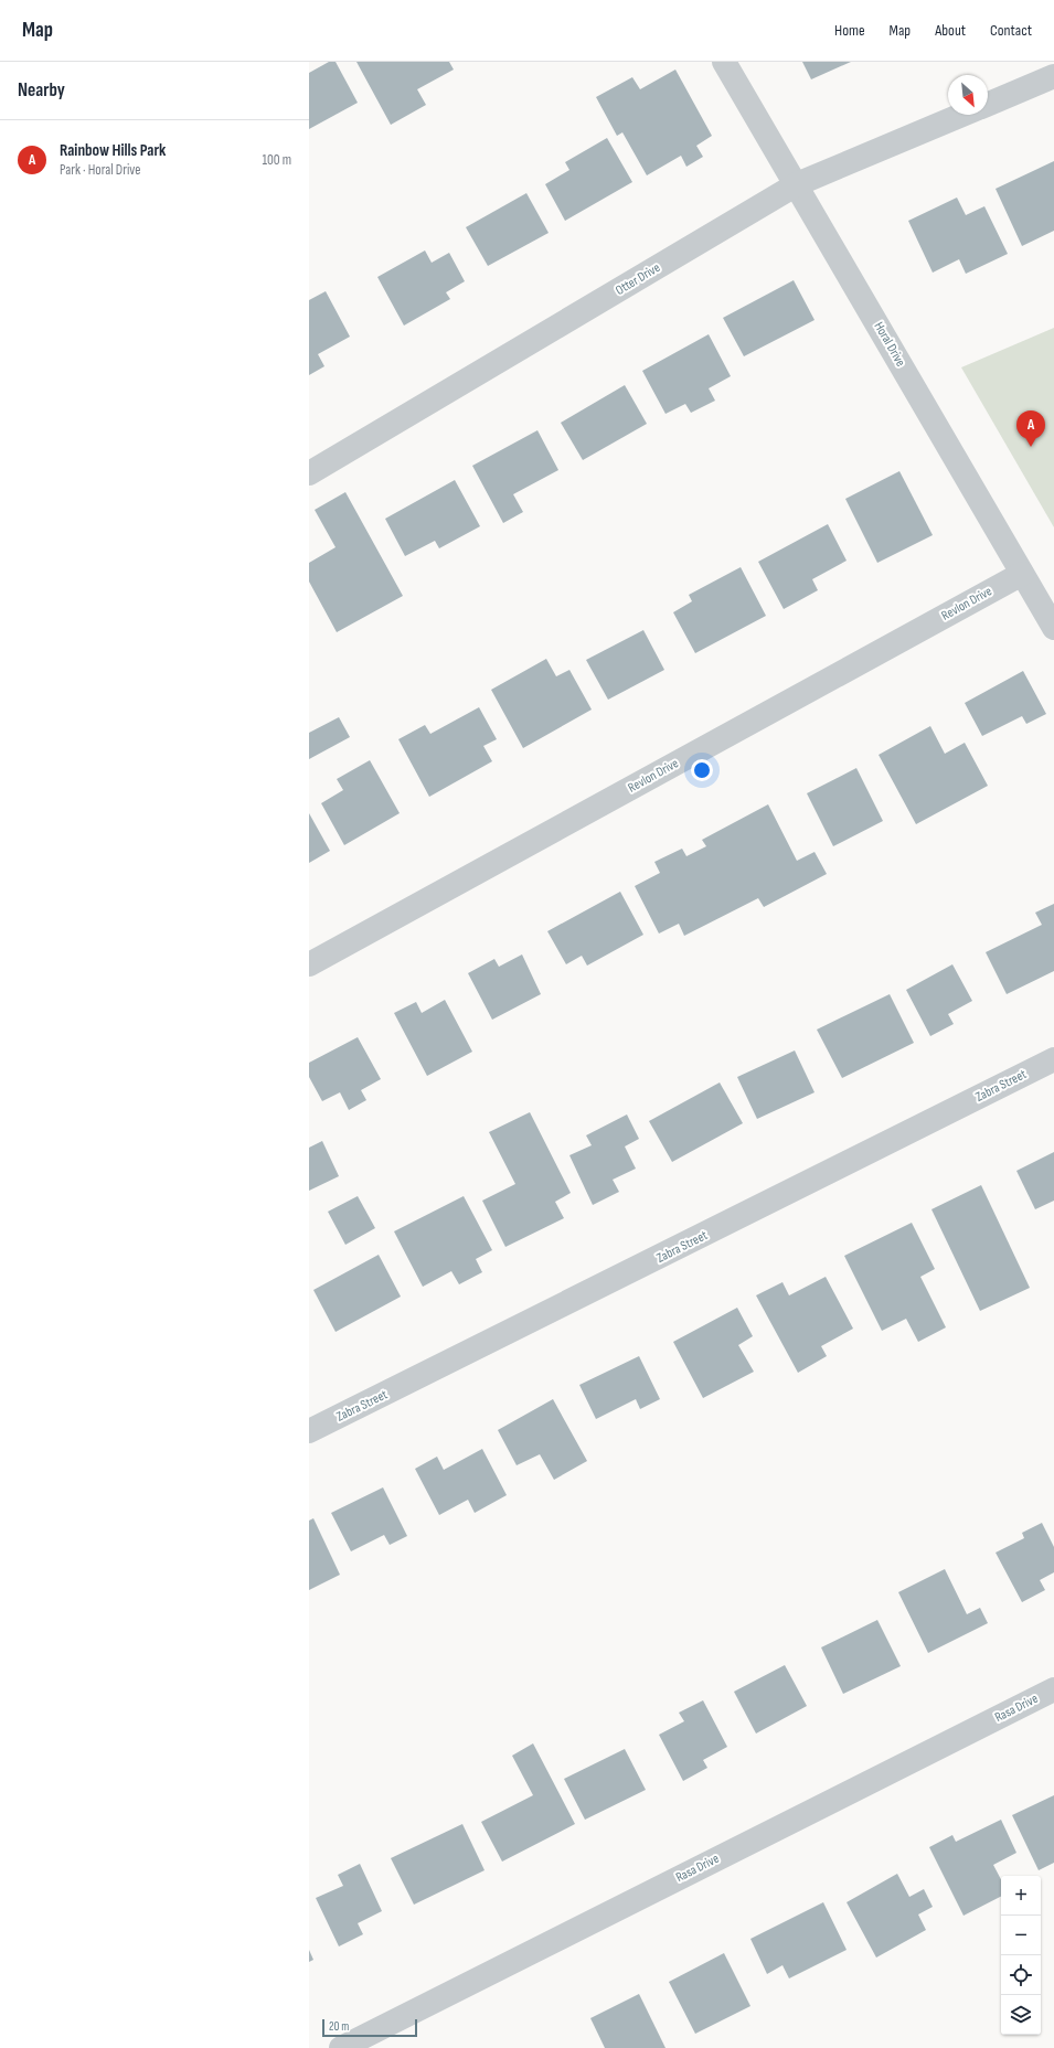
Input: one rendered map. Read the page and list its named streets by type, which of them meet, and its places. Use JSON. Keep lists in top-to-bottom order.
{
  "streets": {
    "street": [
      "Otter Drive",
      "Horal Drive",
      "Revlon Drive",
      "Zabra Street",
      "Rasa Drive"
    ]
  },
  "crossings": [
    ["Otter Drive", "Horal Drive"],
    ["Horal Drive", "Revlon Drive"]
  ],
  "scale_bar": "20 m",
  "north": "bottom right",
  "page": {
    "header": "Map",
    "nav": [
      "Home",
      "Map",
      "About",
      "Contact"
    ],
    "heading": "Nearby",
    "list": [
      {
        "mark": "A",
        "name": "Rainbow Hills Park",
        "note": "Park · Horal Drive",
        "value": "100 m"
      }
    ],
    "pins": "A",
    "map_buttons": ["+", "−"],
    "scale": "20 m"
  }
}
